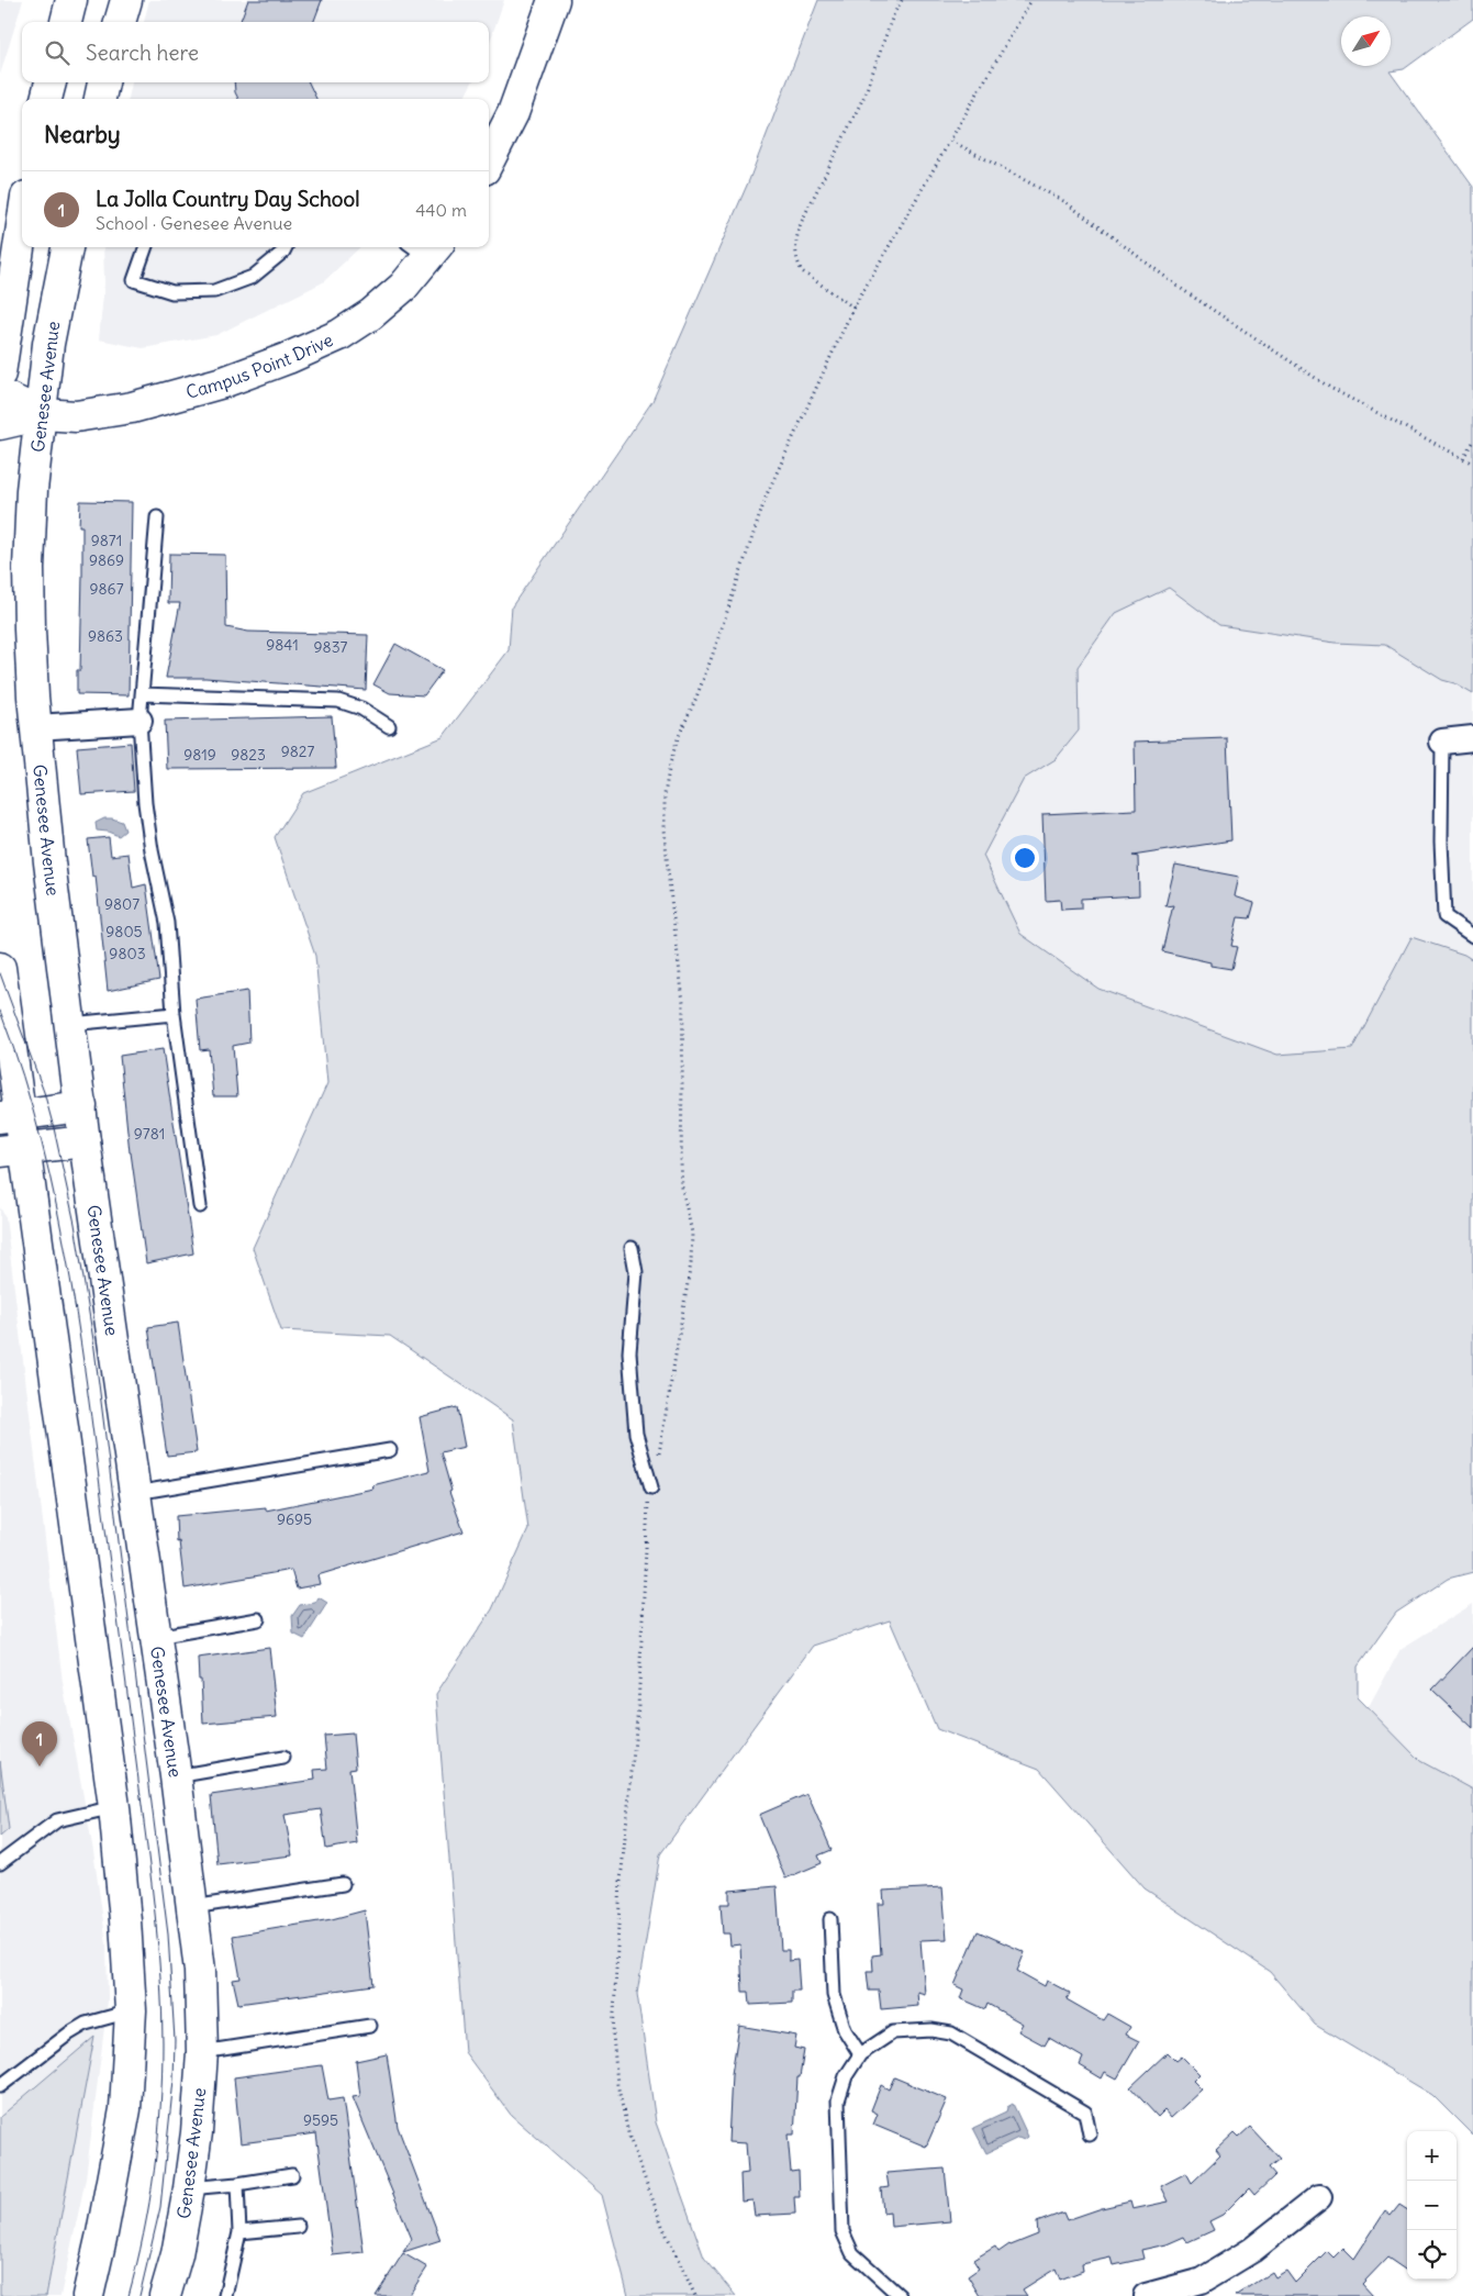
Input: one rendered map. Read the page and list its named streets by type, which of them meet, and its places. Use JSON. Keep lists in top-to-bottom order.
{
  "streets": {
    "main road": ["Campus Point Drive", "Genesee Avenue"]
  },
  "crossings": [
    ["Campus Point Drive", "Genesee Avenue"]
  ],
  "house_numbers": [
    "9871",
    "9869",
    "9867",
    "9863",
    "9841",
    "9837",
    "9827",
    "9819",
    "9823",
    "9807",
    "9805",
    "9803",
    "9781",
    "9695",
    "9595"
  ],
  "north": "top right",
  "page": {
    "search": "Search here",
    "heading": "Nearby",
    "list": [
      {
        "mark": "1",
        "name": "La Jolla Country Day School",
        "note": "School · Genesee Avenue",
        "value": "440 m"
      }
    ],
    "pins": "1",
    "map_buttons": ["+", "−"]
  }
}
